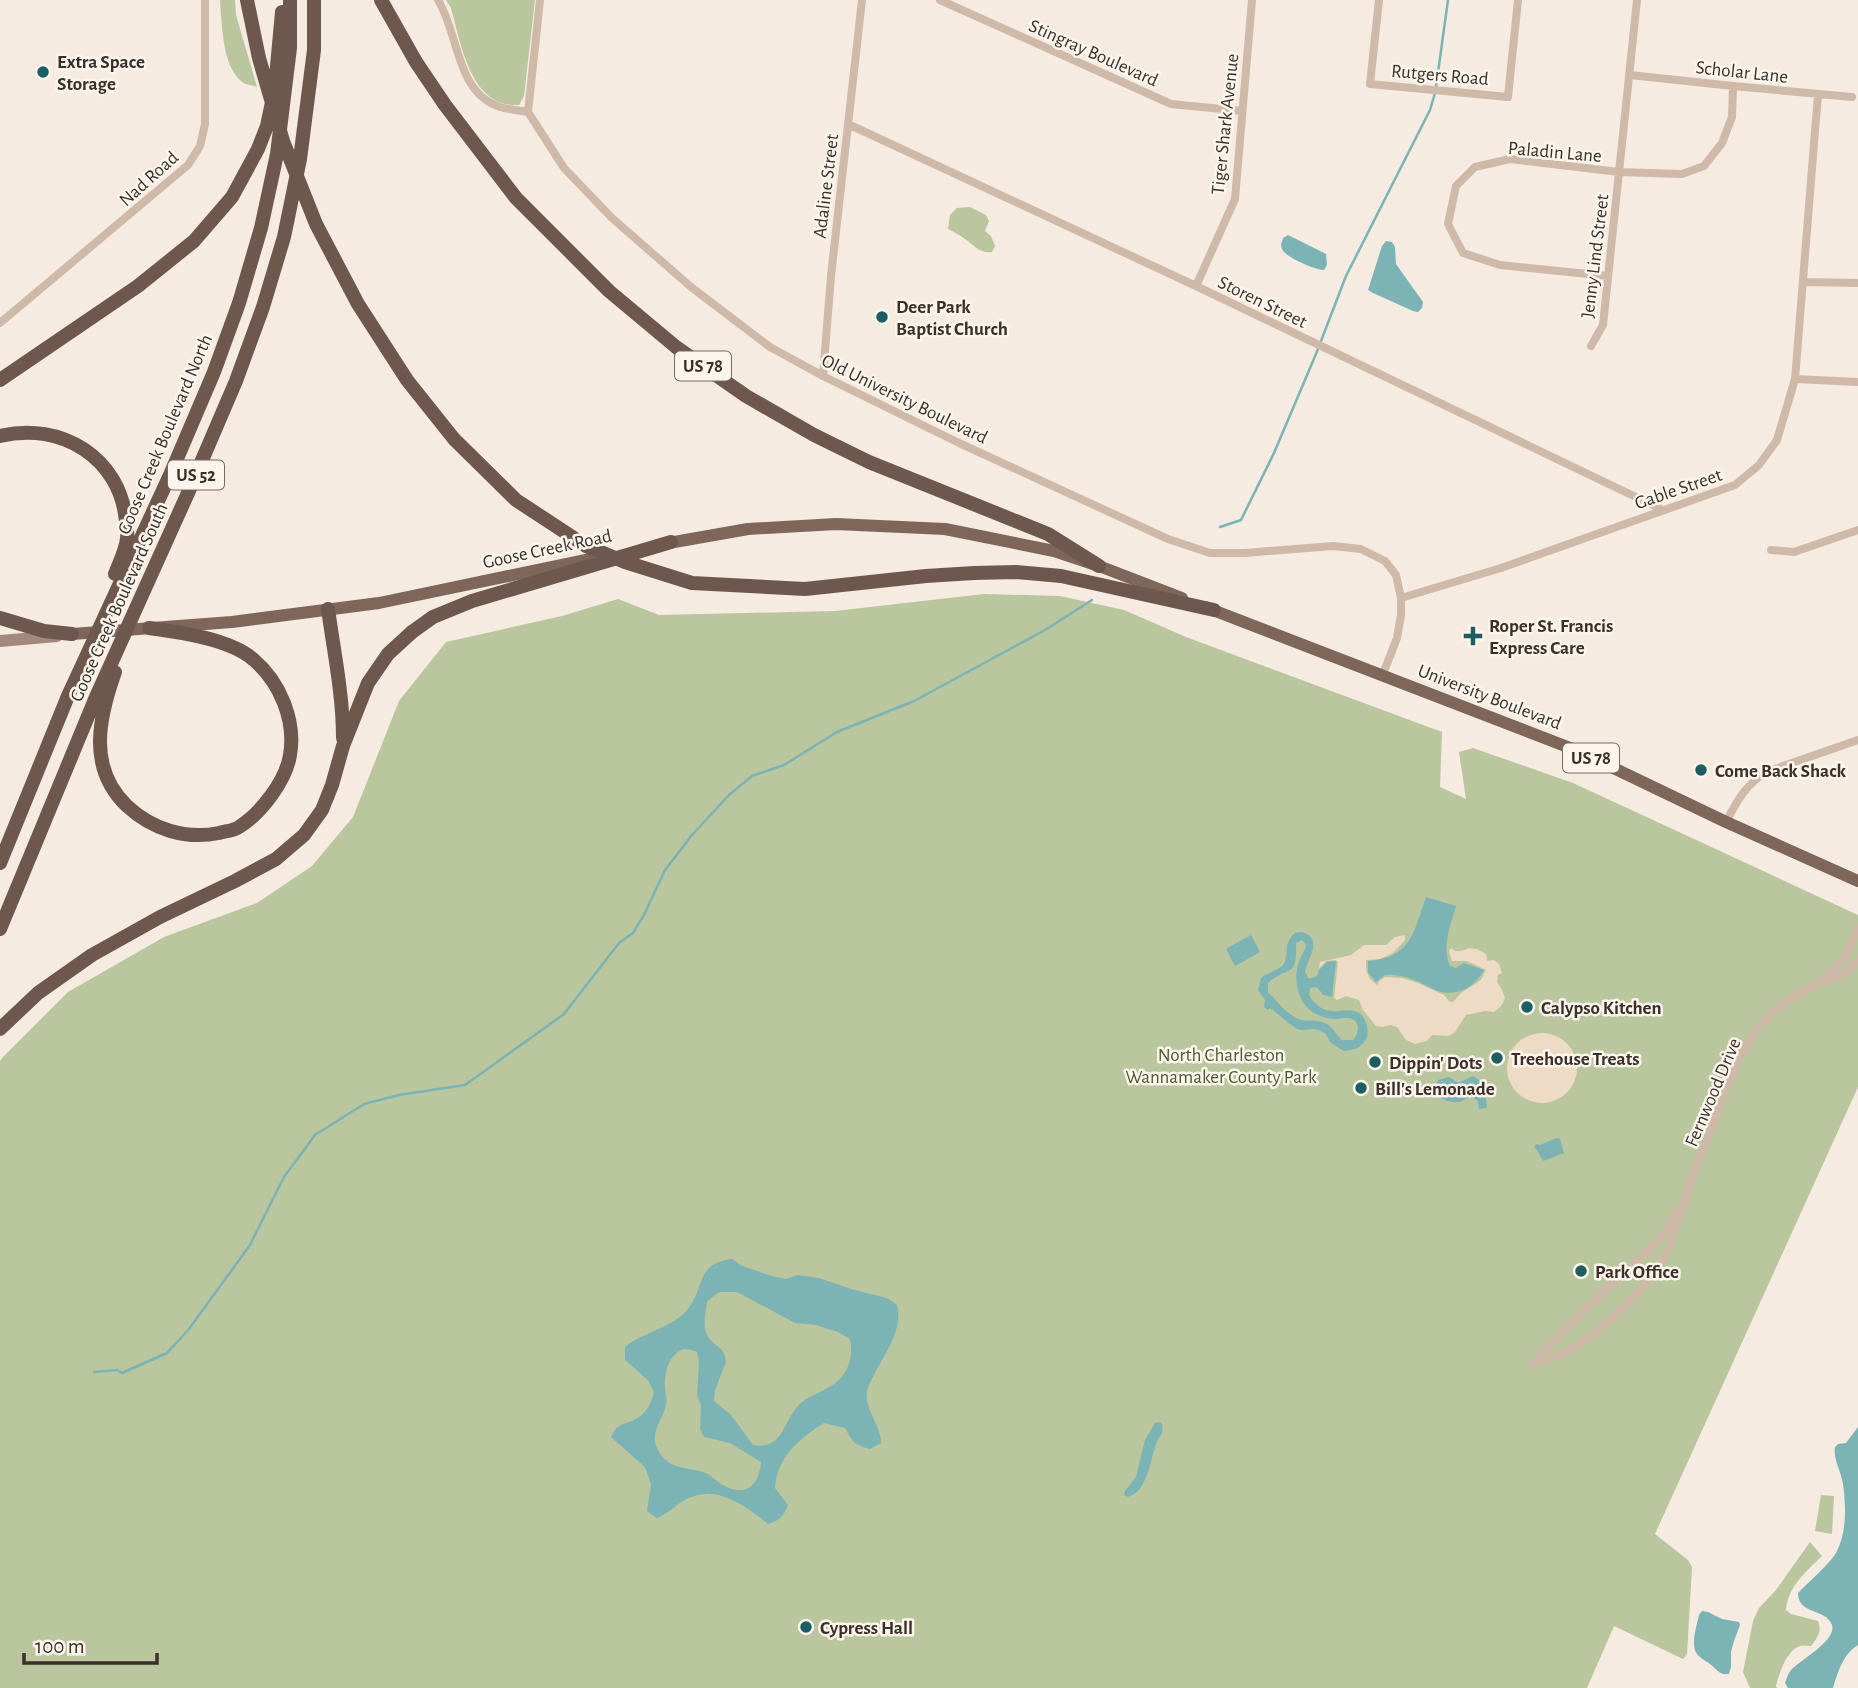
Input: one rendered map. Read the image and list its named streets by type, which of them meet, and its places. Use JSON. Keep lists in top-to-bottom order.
{
  "streets": {
    "highway": [
      "US 78",
      "Goose Creek Boulevard North",
      "US 52",
      "Goose Creek Boulevard South"
    ],
    "main road": ["Goose Creek Road", "University Boulevard"],
    "street": [
      "Stingray Boulevard",
      "Scholar Lane",
      "Rutgers Road",
      "Tiger Shark Avenue",
      "Paladin Lane",
      "Nad Road",
      "Adaline Street",
      "Jenny Lind Street",
      "Storen Street",
      "Old University Boulevard",
      "Gable Street",
      "Fernwood Drive"
    ]
  },
  "crossings": [
    ["Stingray Boulevard", "Tiger Shark Avenue"],
    ["Scholar Lane", "Paladin Lane"],
    ["Scholar Lane", "Jenny Lind Street"],
    ["Scholar Lane", "Gable Street"],
    ["Tiger Shark Avenue", "Storen Street"],
    ["Paladin Lane", "Jenny Lind Street"],
    ["Adaline Street", "Storen Street"],
    ["Adaline Street", "Old University Boulevard"],
    ["Storen Street", "Gable Street"],
    ["US 78", "Goose Creek Road"],
    ["US 78", "University Boulevard"],
    ["Old University Boulevard", "Gable Street"],
    ["Old University Boulevard", "University Boulevard"],
    ["Goose Creek Road", "University Boulevard"]
  ],
  "parks": ["North Charleston Wannamaker County Park"],
  "places": {
    "other": [
      "Extra Space Storage",
      "Deer Park Baptist Church",
      "Come Back Shack",
      "Calypso Kitchen",
      "Treehouse Treats",
      "Dippin' Dots",
      "Bill's Lemonade",
      "Park Office",
      "Cypress Hall"
    ],
    "health": ["Roper St. Francis Express Care"]
  },
  "scale_bar": "100 m"
}
